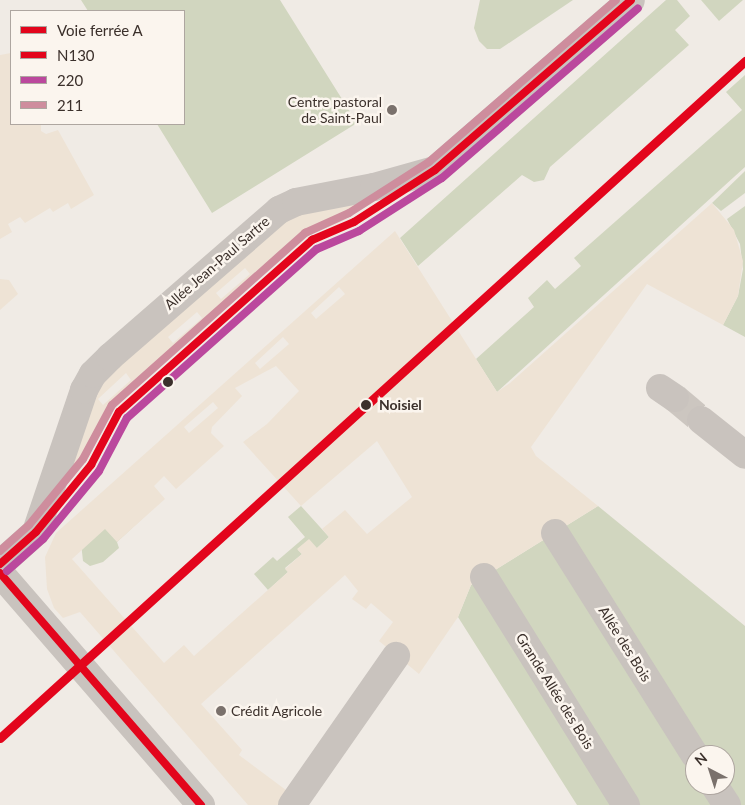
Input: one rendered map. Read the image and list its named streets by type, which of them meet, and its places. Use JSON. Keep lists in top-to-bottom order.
{
  "streets": {
    "street": ["Allée Jean-Paul Sartre", "Allée des Bois", "Grande Allée des Bois"]
  },
  "places": ["Centre pastoral de Saint-Paul", "Noisiel", "Crédit Agricole"],
  "lines": [
    "transit line N130",
    "transit line 211",
    "transit line 220",
    "rail line A"
  ],
  "legend": [
    "Voie ferrée A",
    "N130",
    "220",
    "211"
  ],
  "north": "top left"
}
